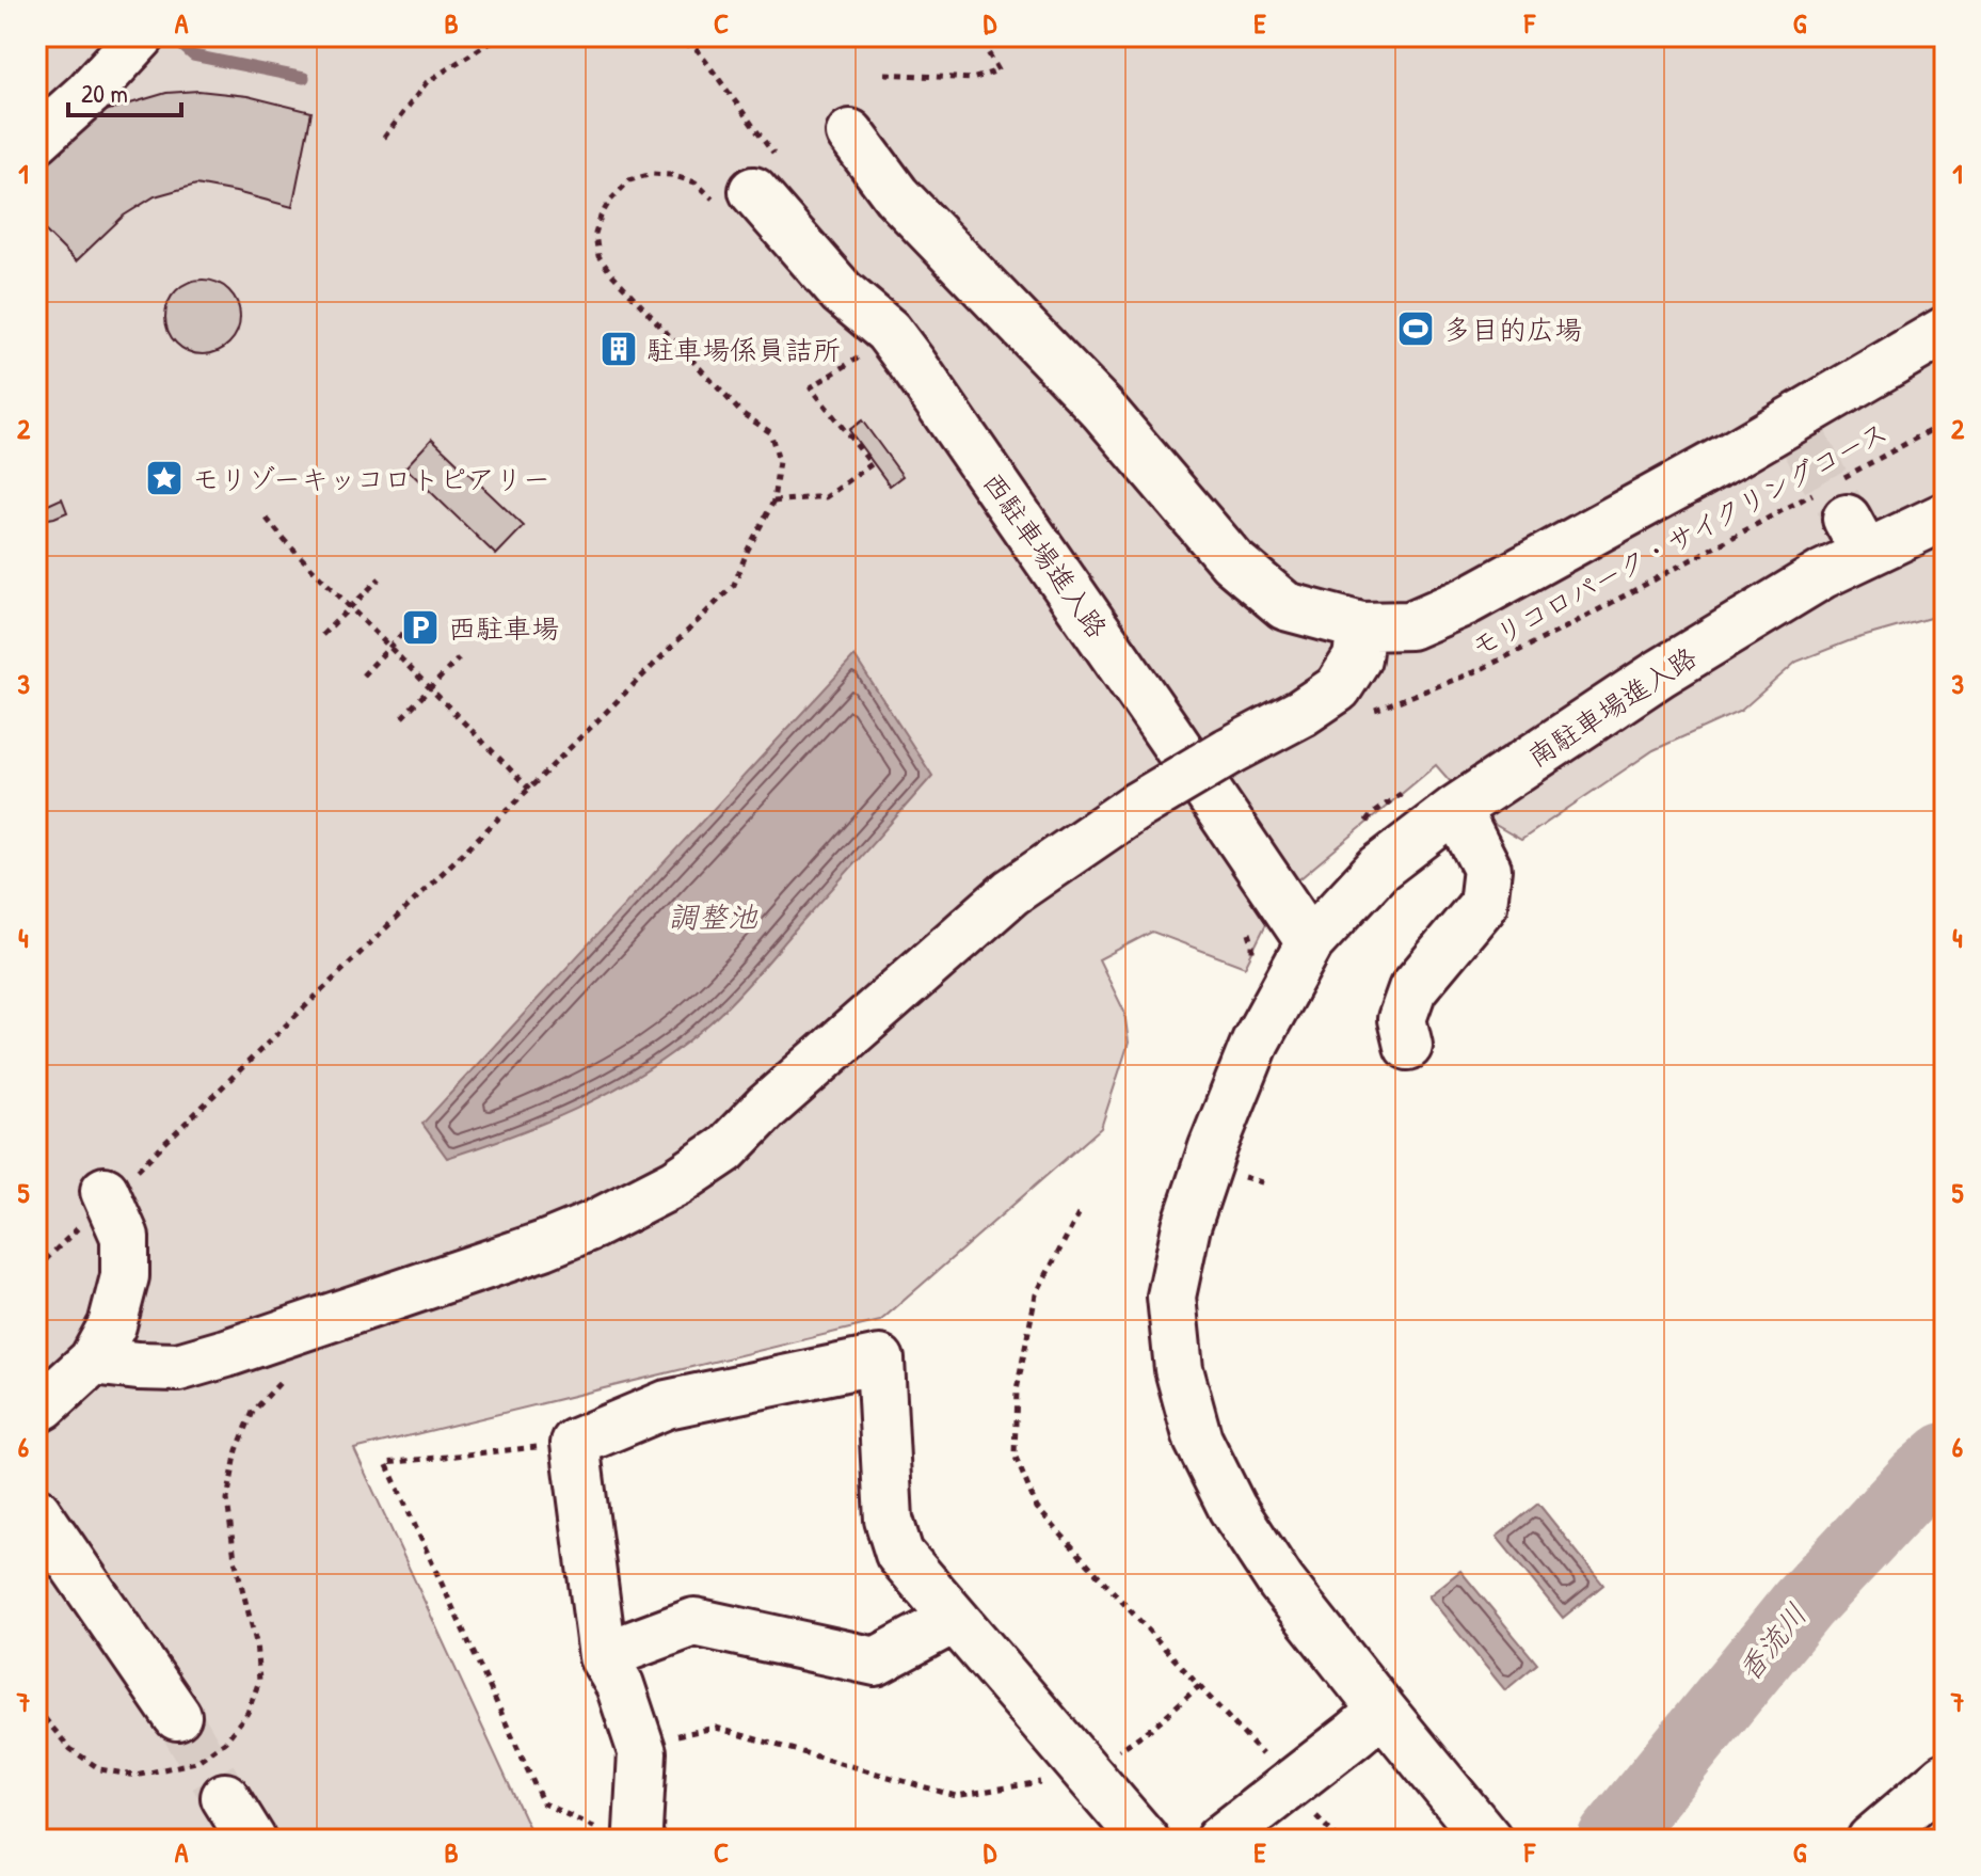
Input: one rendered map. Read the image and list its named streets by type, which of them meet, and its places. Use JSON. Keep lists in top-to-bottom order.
{
  "streets": {
    "street": ["西駐車場進入路", "南駐車場進入路"],
    "path": ["モリコロパーク・サイクリングコース"]
  },
  "crossings": [
    ["モリコロパーク・サイクリングコース", "南駐車場進入路"],
    ["西駐車場進入路", "南駐車場進入路"]
  ],
  "water": ["調整池", "香流川"],
  "places": {
    "sports": ["多目的広場"],
    "building": ["駐車場係員詰所"],
    "place": ["モリゾーキッコロトピアリー"],
    "parking": ["西駐車場"]
  },
  "scale_bar": "20 m",
  "grid": {
    "columns": [
      "A",
      "B",
      "C",
      "D",
      "E",
      "F",
      "G"
    ],
    "rows": [
      "1",
      "2",
      "3",
      "4",
      "5",
      "6",
      "7"
    ]
  }
}
